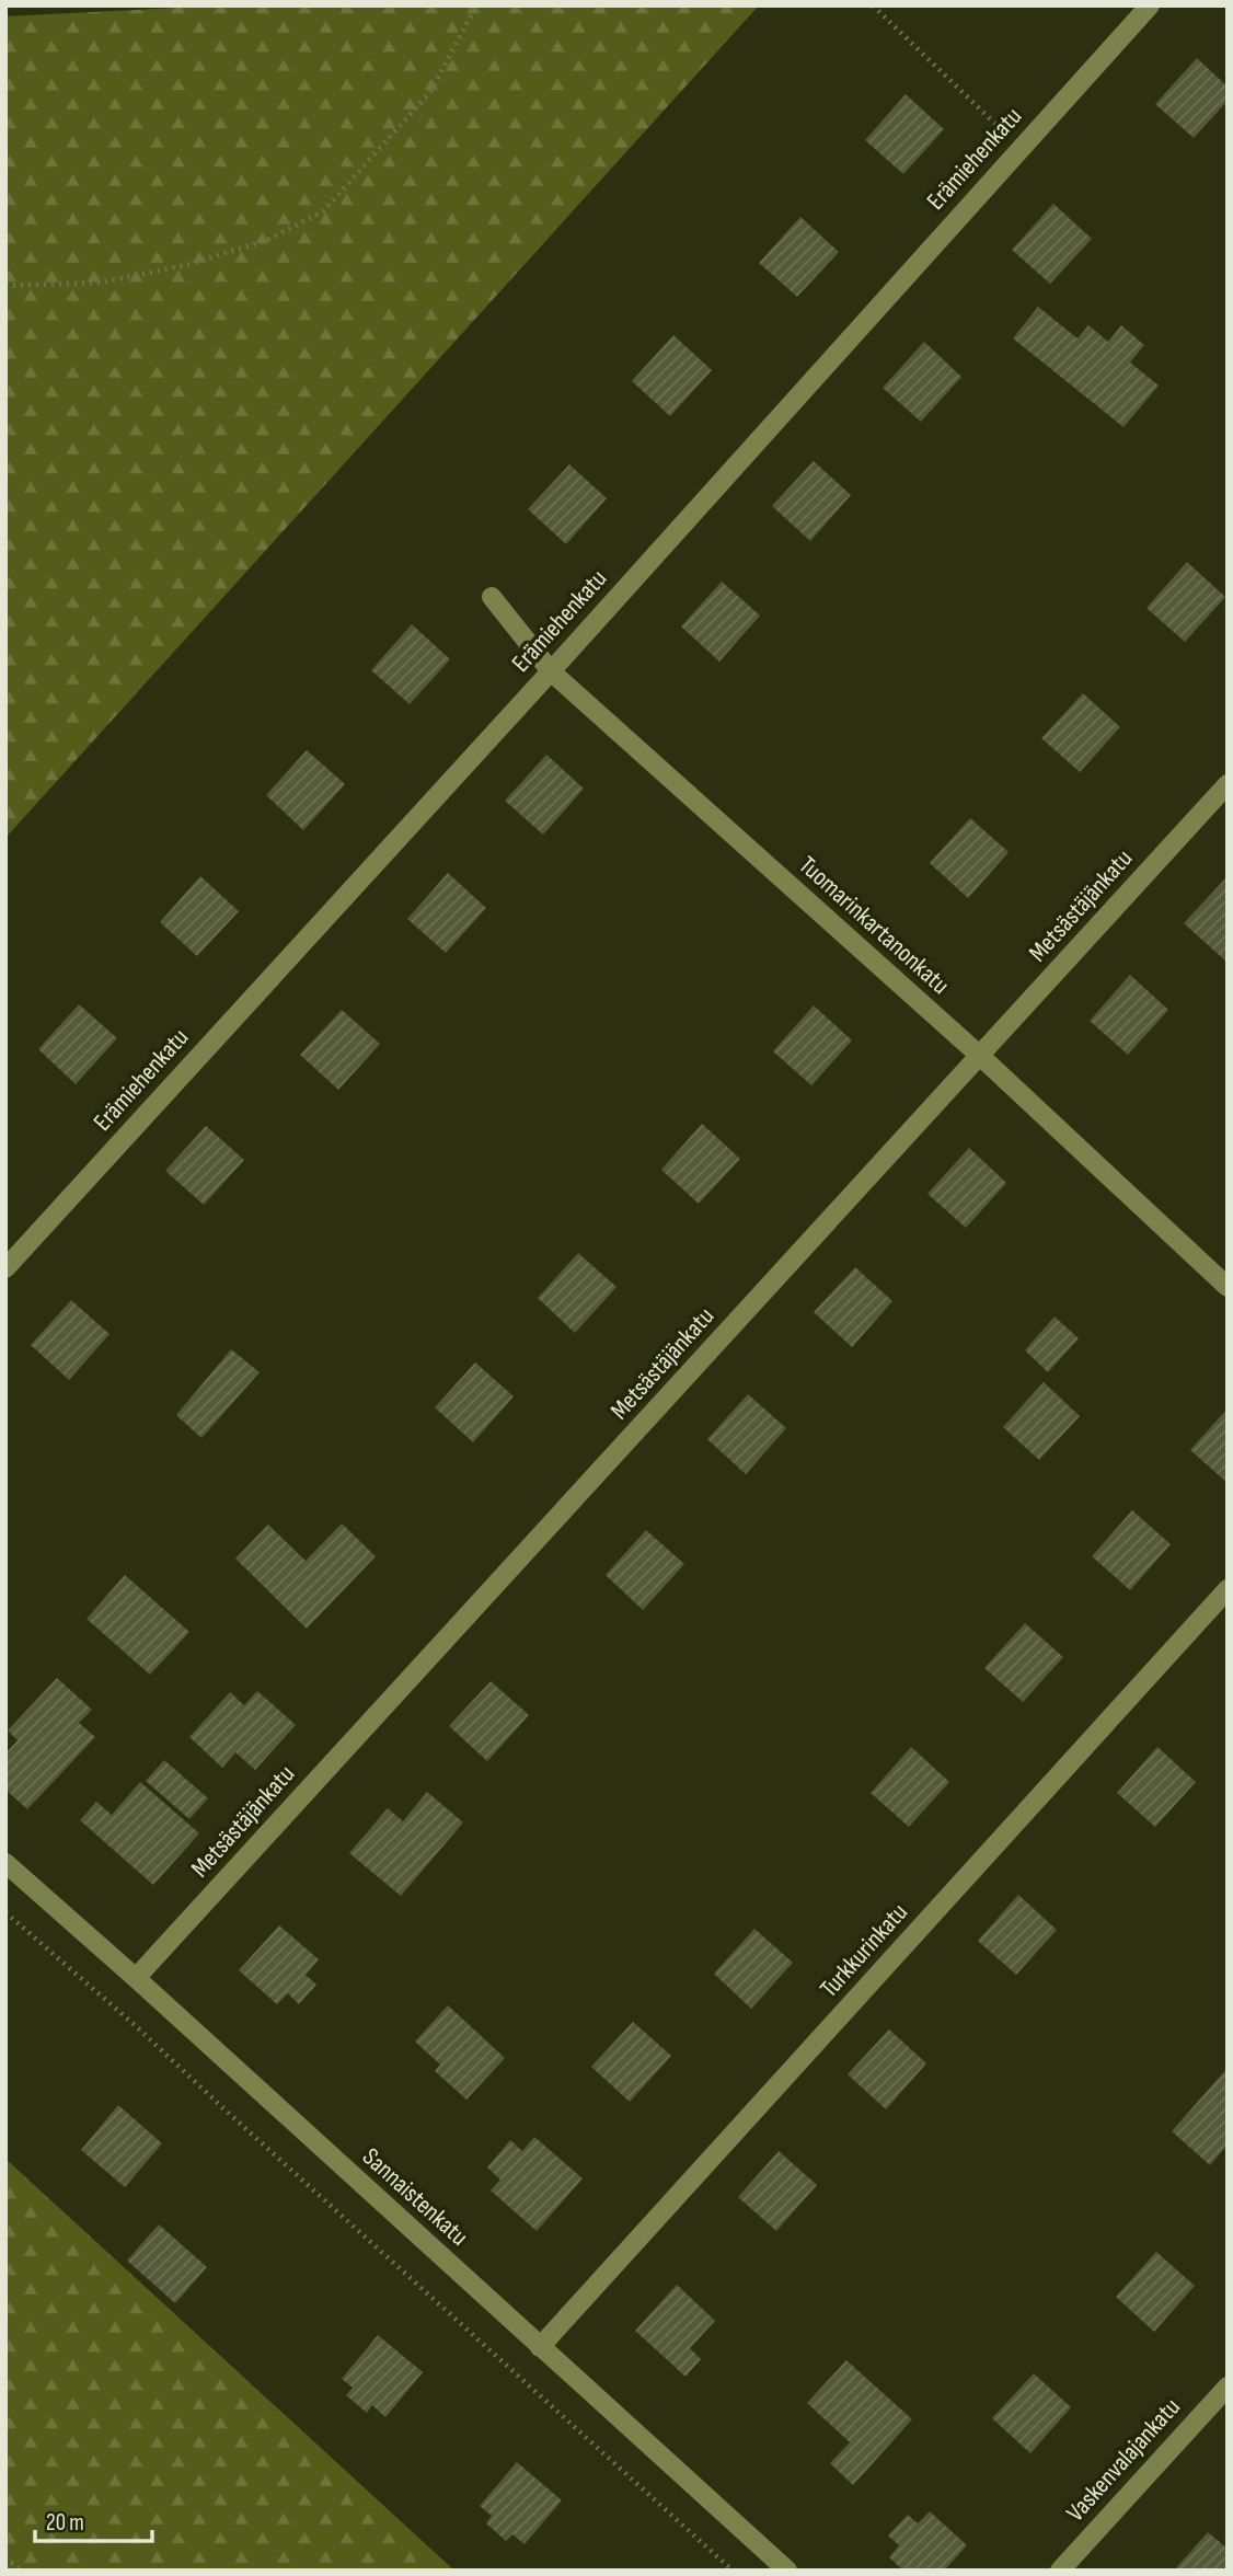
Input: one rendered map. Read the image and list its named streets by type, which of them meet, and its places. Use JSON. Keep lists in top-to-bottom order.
{
  "streets": {
    "street": [
      "Erämiehenkatu",
      "Metsästäjänkatu",
      "Tuomarinkartanonkatu",
      "Turkkurinkatu",
      "Sannaistenkatu",
      "Vaskenvalajankatu"
    ]
  },
  "crossings": [
    ["Erämiehenkatu", "Tuomarinkartanonkatu"],
    ["Metsästäjänkatu", "Tuomarinkartanonkatu"],
    ["Metsästäjänkatu", "Sannaistenkatu"],
    ["Turkkurinkatu", "Sannaistenkatu"]
  ],
  "scale_bar": "20 m"
}
